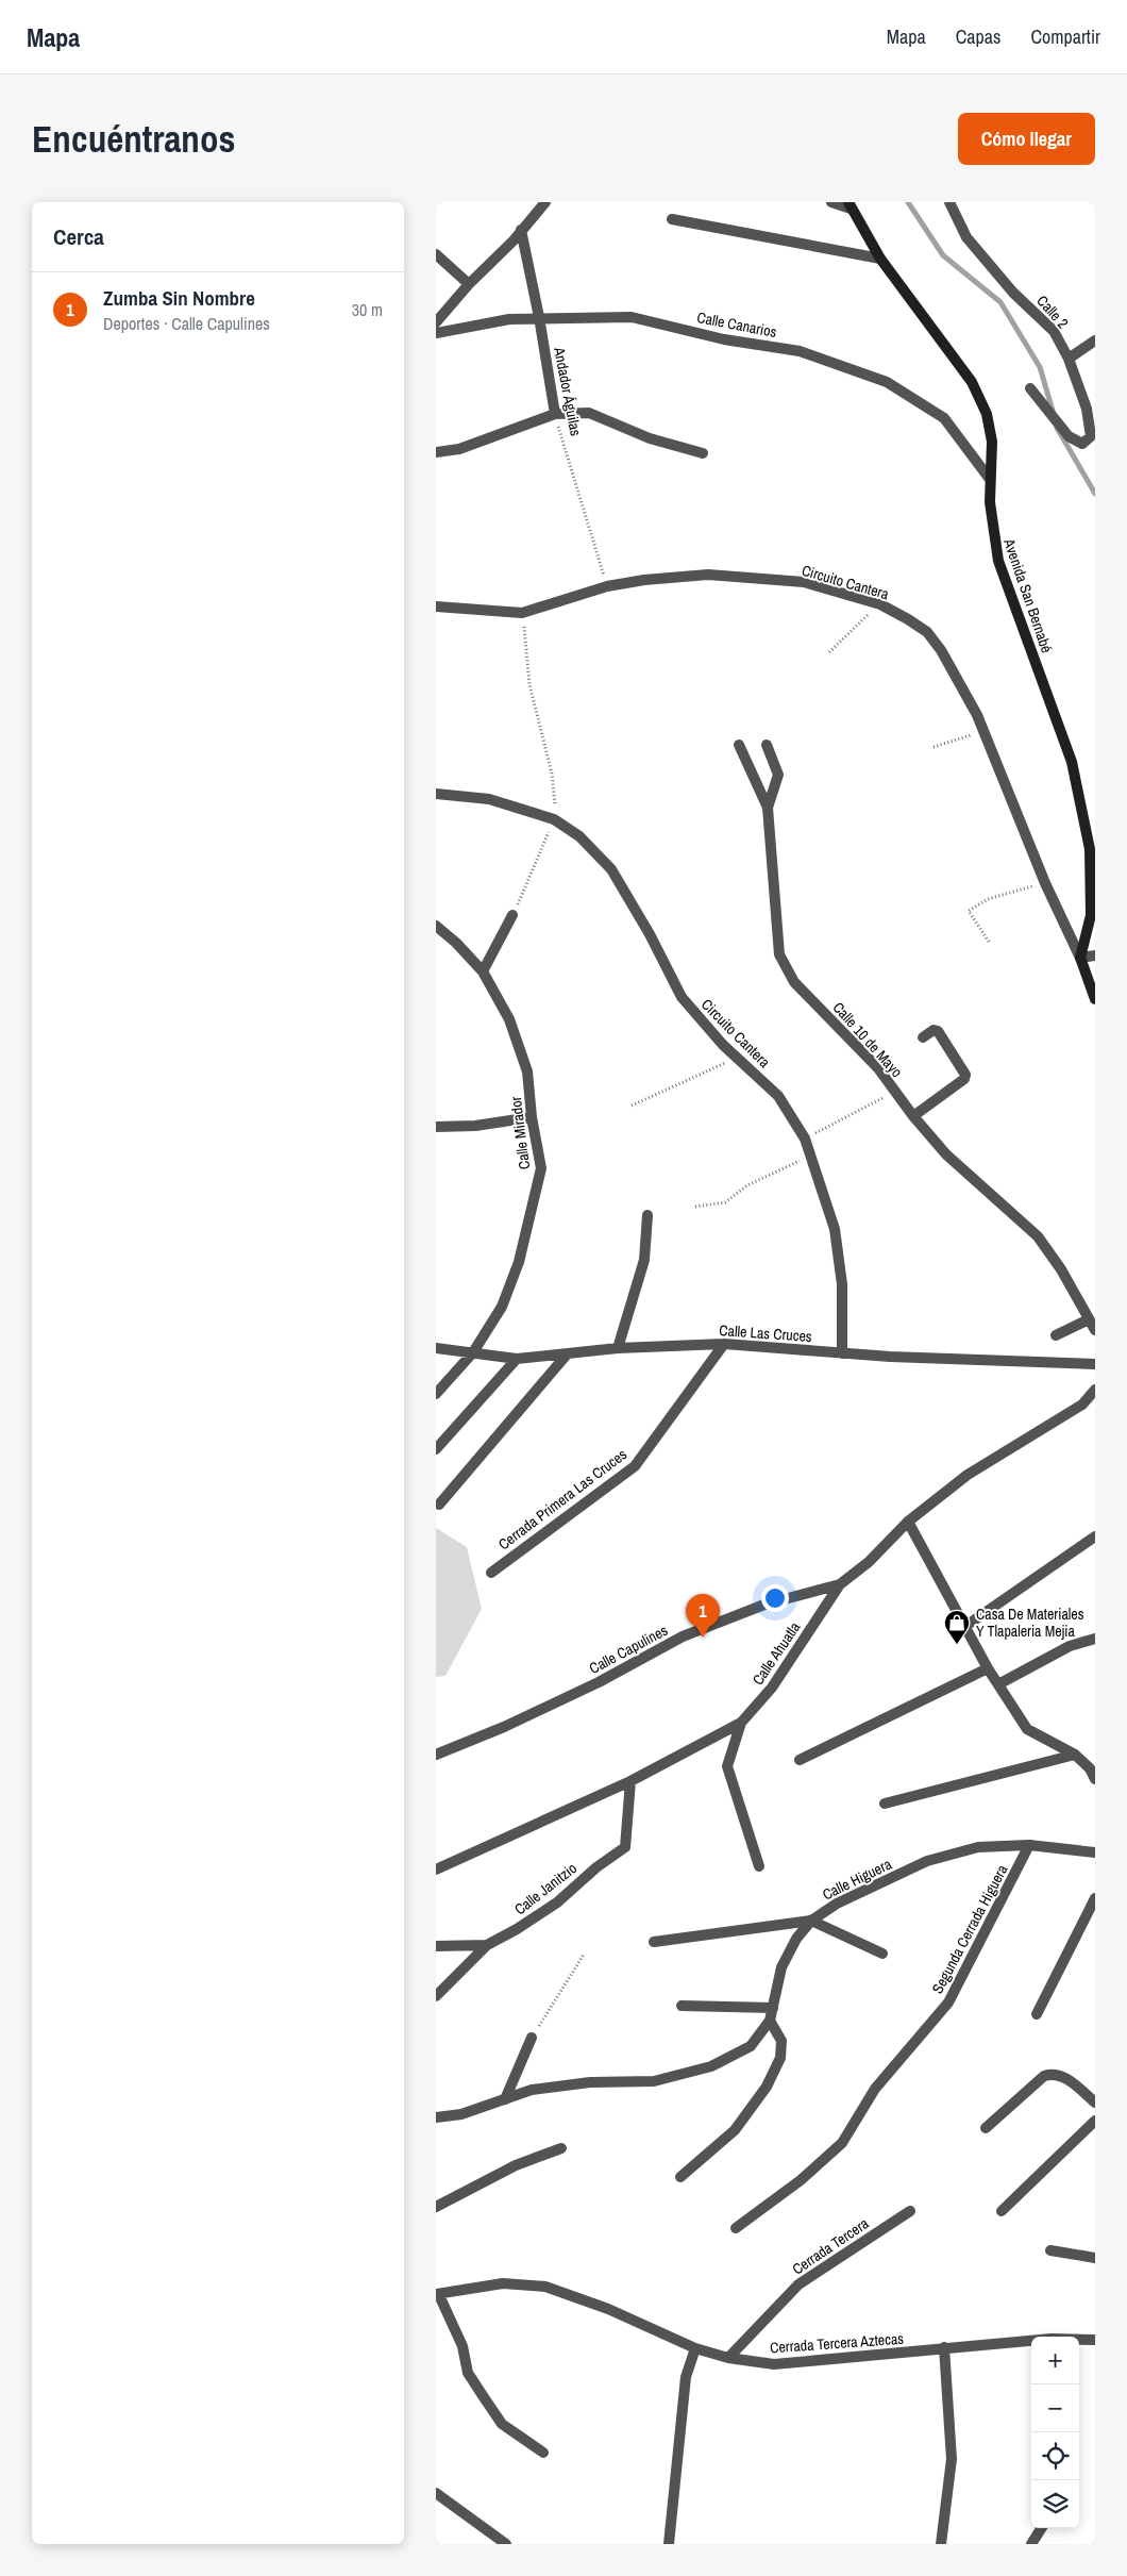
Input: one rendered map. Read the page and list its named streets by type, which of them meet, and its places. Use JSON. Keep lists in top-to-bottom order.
{
  "streets": {
    "main road": ["Avenida San Bernabé"],
    "street": [
      "Calle 2",
      "Calle Canarios",
      "Andador Águilas",
      "Circuito Cantera",
      "Calle 10 de Mayo",
      "Calle Mirador",
      "Calle Las Cruces",
      "Cerrada Primera Las Cruces",
      "Calle Capulines",
      "Calle Ahuatla",
      "Calle Higuera",
      "Calle Janitzio",
      "Segunda Cerrada Higuera",
      "Cerrada Tercera",
      "Cerrada Tercera Aztecas"
    ]
  },
  "crossings": [
    ["Calle Canarios", "Andador Águilas"],
    ["Calle Canarios", "Avenida San Bernabé"],
    ["Andador Águilas", "Circuito Cantera"],
    ["Circuito Cantera", "Avenida San Bernabé"],
    ["Circuito Cantera", "Calle Las Cruces"],
    ["Calle Mirador", "Calle Las Cruces"],
    ["Calle Las Cruces", "Cerrada Primera Las Cruces"],
    ["Calle Capulines", "Calle Ahuatla"],
    ["Calle Ahuatla", "Calle Janitzio"],
    ["Calle Higuera", "Segunda Cerrada Higuera"],
    ["Cerrada Tercera", "Cerrada Tercera Aztecas"]
  ],
  "places": {
    "shop": ["Casa De Materiales Y Tlapaleria Mejia"]
  },
  "page": {
    "header": "Mapa",
    "nav": ["Mapa", "Capas", "Compartir"],
    "buttons": "Cómo llegar",
    "title": "Encuéntranos",
    "heading": "Cerca",
    "list": [
      {
        "mark": "1",
        "name": "Zumba Sin Nombre",
        "note": "Deportes · Calle Capulines",
        "value": "30 m"
      }
    ],
    "pins": "1",
    "map_buttons": ["+", "−"]
  }
}
